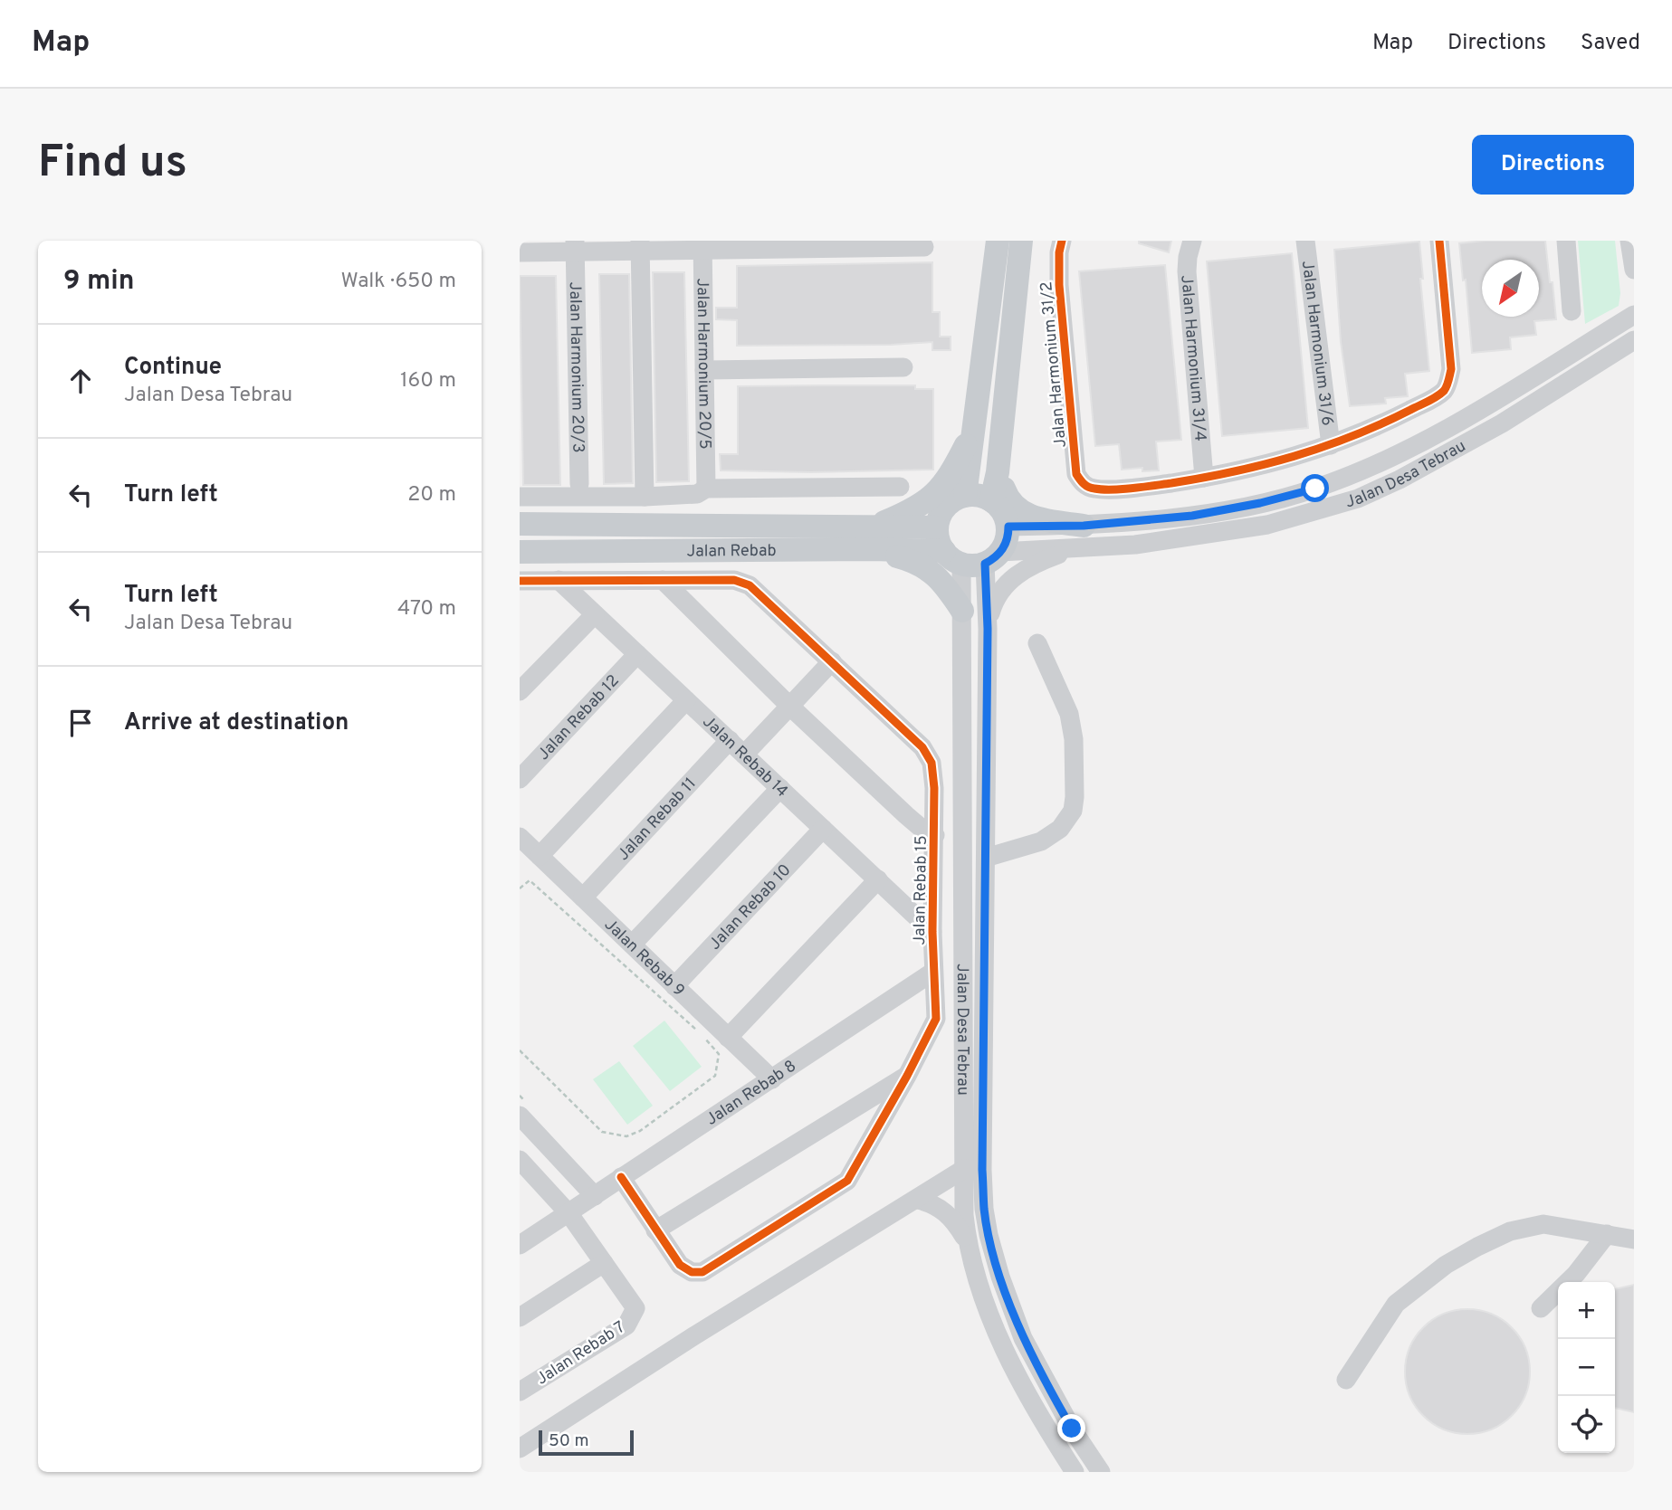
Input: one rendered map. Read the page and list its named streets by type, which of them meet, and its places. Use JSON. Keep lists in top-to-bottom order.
{
  "streets": {
    "main road": ["Jalan Rebab"],
    "street": [
      "Jalan Harmonium 31/6",
      "Jalan Harmonium 31/4",
      "Jalan Harmonium 20/5",
      "Jalan Harmonium 31/2",
      "Jalan Harmonium 20/3",
      "Jalan Desa Tebrau",
      "Jalan Rebab 12",
      "Jalan Rebab 14",
      "Jalan Rebab 11",
      "Jalan Rebab 15",
      "Jalan Rebab 10",
      "Jalan Rebab 9",
      "Jalan Rebab 8",
      "Jalan Rebab 7"
    ]
  },
  "crossings": [
    ["Jalan Harmonium 31/4", "Jalan Harmonium 31/2"],
    ["Jalan Desa Tebrau", "Jalan Rebab"],
    ["Jalan Rebab 12", "Jalan Rebab 14"],
    ["Jalan Rebab 14", "Jalan Rebab 11"],
    ["Jalan Rebab 14", "Jalan Rebab 15"],
    ["Jalan Rebab 14", "Jalan Rebab 10"],
    ["Jalan Rebab 11", "Jalan Rebab 9"],
    ["Jalan Rebab 15", "Jalan Rebab 8"],
    ["Jalan Rebab 10", "Jalan Rebab 9"],
    ["Jalan Rebab 9", "Jalan Rebab 8"]
  ],
  "scale_bar": "50 m",
  "north": "bottom left",
  "page": {
    "header": "Map",
    "nav": ["Map", "Directions", "Saved"],
    "buttons": "Directions",
    "title": "Find us",
    "heading": ["9 min", "Walk · 650 m"],
    "list": [
      ["Continue", "Jalan Desa Tebrau", "160 m"],
      ["Turn left", "20 m"],
      ["Turn left", "Jalan Desa Tebrau", "470 m"],
      "Arrive at destination"
    ],
    "map_buttons": ["+", "−"],
    "scale": "50 m"
  }
}
